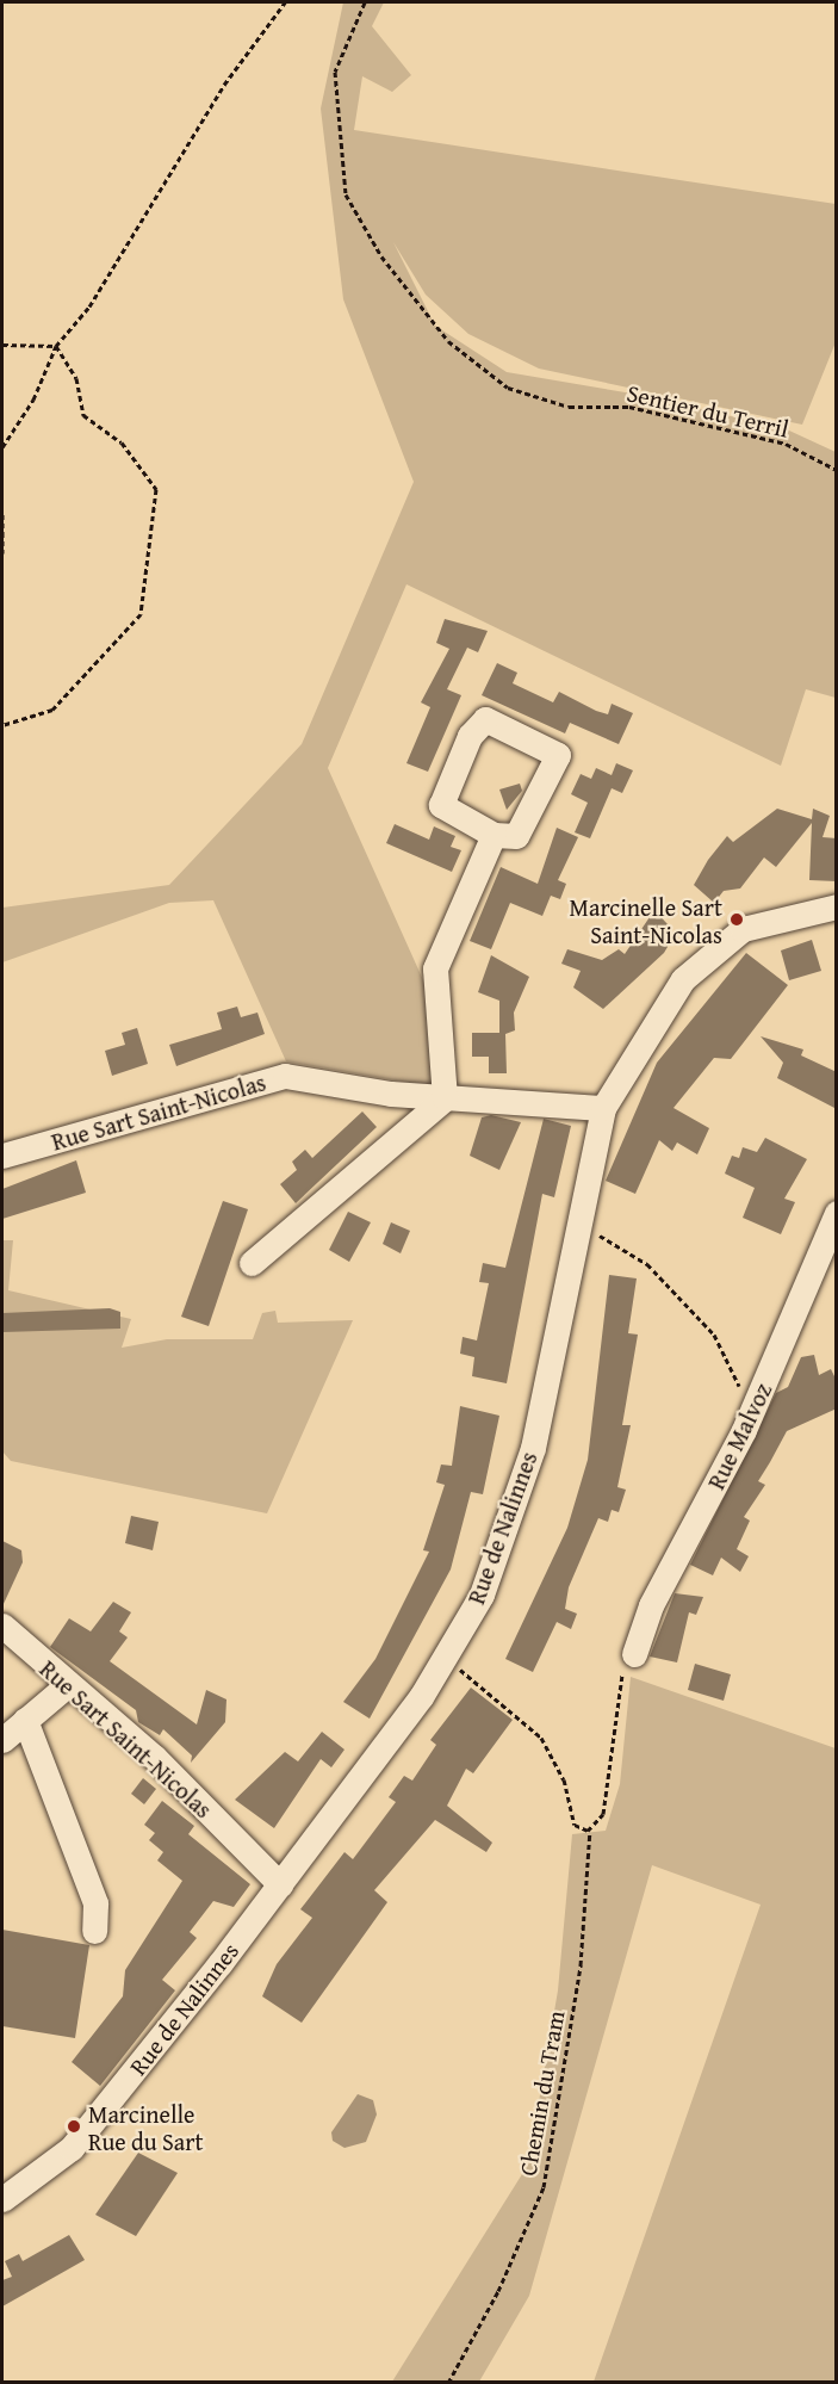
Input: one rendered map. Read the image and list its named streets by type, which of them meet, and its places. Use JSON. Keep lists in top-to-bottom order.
{
  "streets": {
    "street": ["Rue Sart Saint-Nicolas", "Rue Malvoz", "Rue de Nalinnes"],
    "path": ["Sentier du Terril", "Chemin du Tram"]
  },
  "crossings": [
    ["Rue Sart Saint-Nicolas", "Rue de Nalinnes"]
  ],
  "places": ["Marcinelle Sart Saint-Nicolas", "Marcinelle Rue du Sart"]
}
